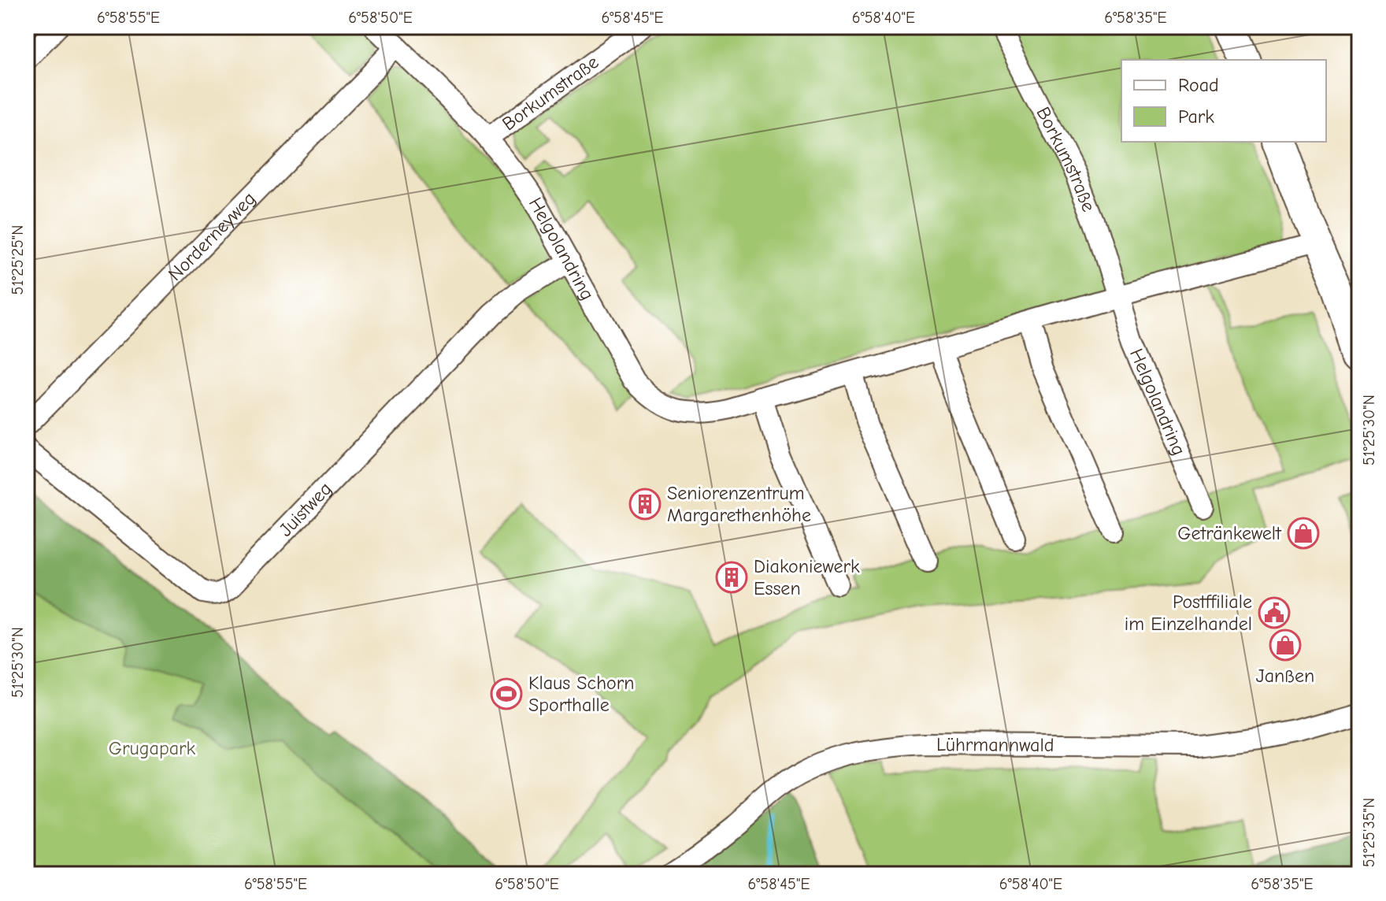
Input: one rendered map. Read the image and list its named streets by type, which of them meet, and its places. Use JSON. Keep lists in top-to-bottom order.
{
  "streets": {
    "street": [
      "Borkumstraße",
      "Norderneyweg",
      "Helgolandring",
      "Juistweg",
      "Lührmannwald"
    ]
  },
  "crossings": [
    ["Borkumstraße", "Helgolandring"],
    ["Norderneyweg", "Helgolandring"],
    ["Helgolandring", "Juistweg"]
  ],
  "parks": ["Grugapark"],
  "places": {
    "building": ["Seniorenzentrum Margarethenhöhe", "Diakoniewerk Essen"],
    "shop": ["Getränkewelt", "Janßen"],
    "public building": ["Postffiliale im Einzelhandel"],
    "sports": ["Klaus Schorn Sporthalle"]
  },
  "legend": ["Road", "Park"],
  "coordinates": [
    "6°58'55\"E",
    "6°58'50\"E",
    "6°58'45\"E",
    "6°58'40\"E",
    "6°58'35\"E",
    "51°25'25\"N",
    "51°25'30\"N",
    "51°25'35\"N"
  ]
}
